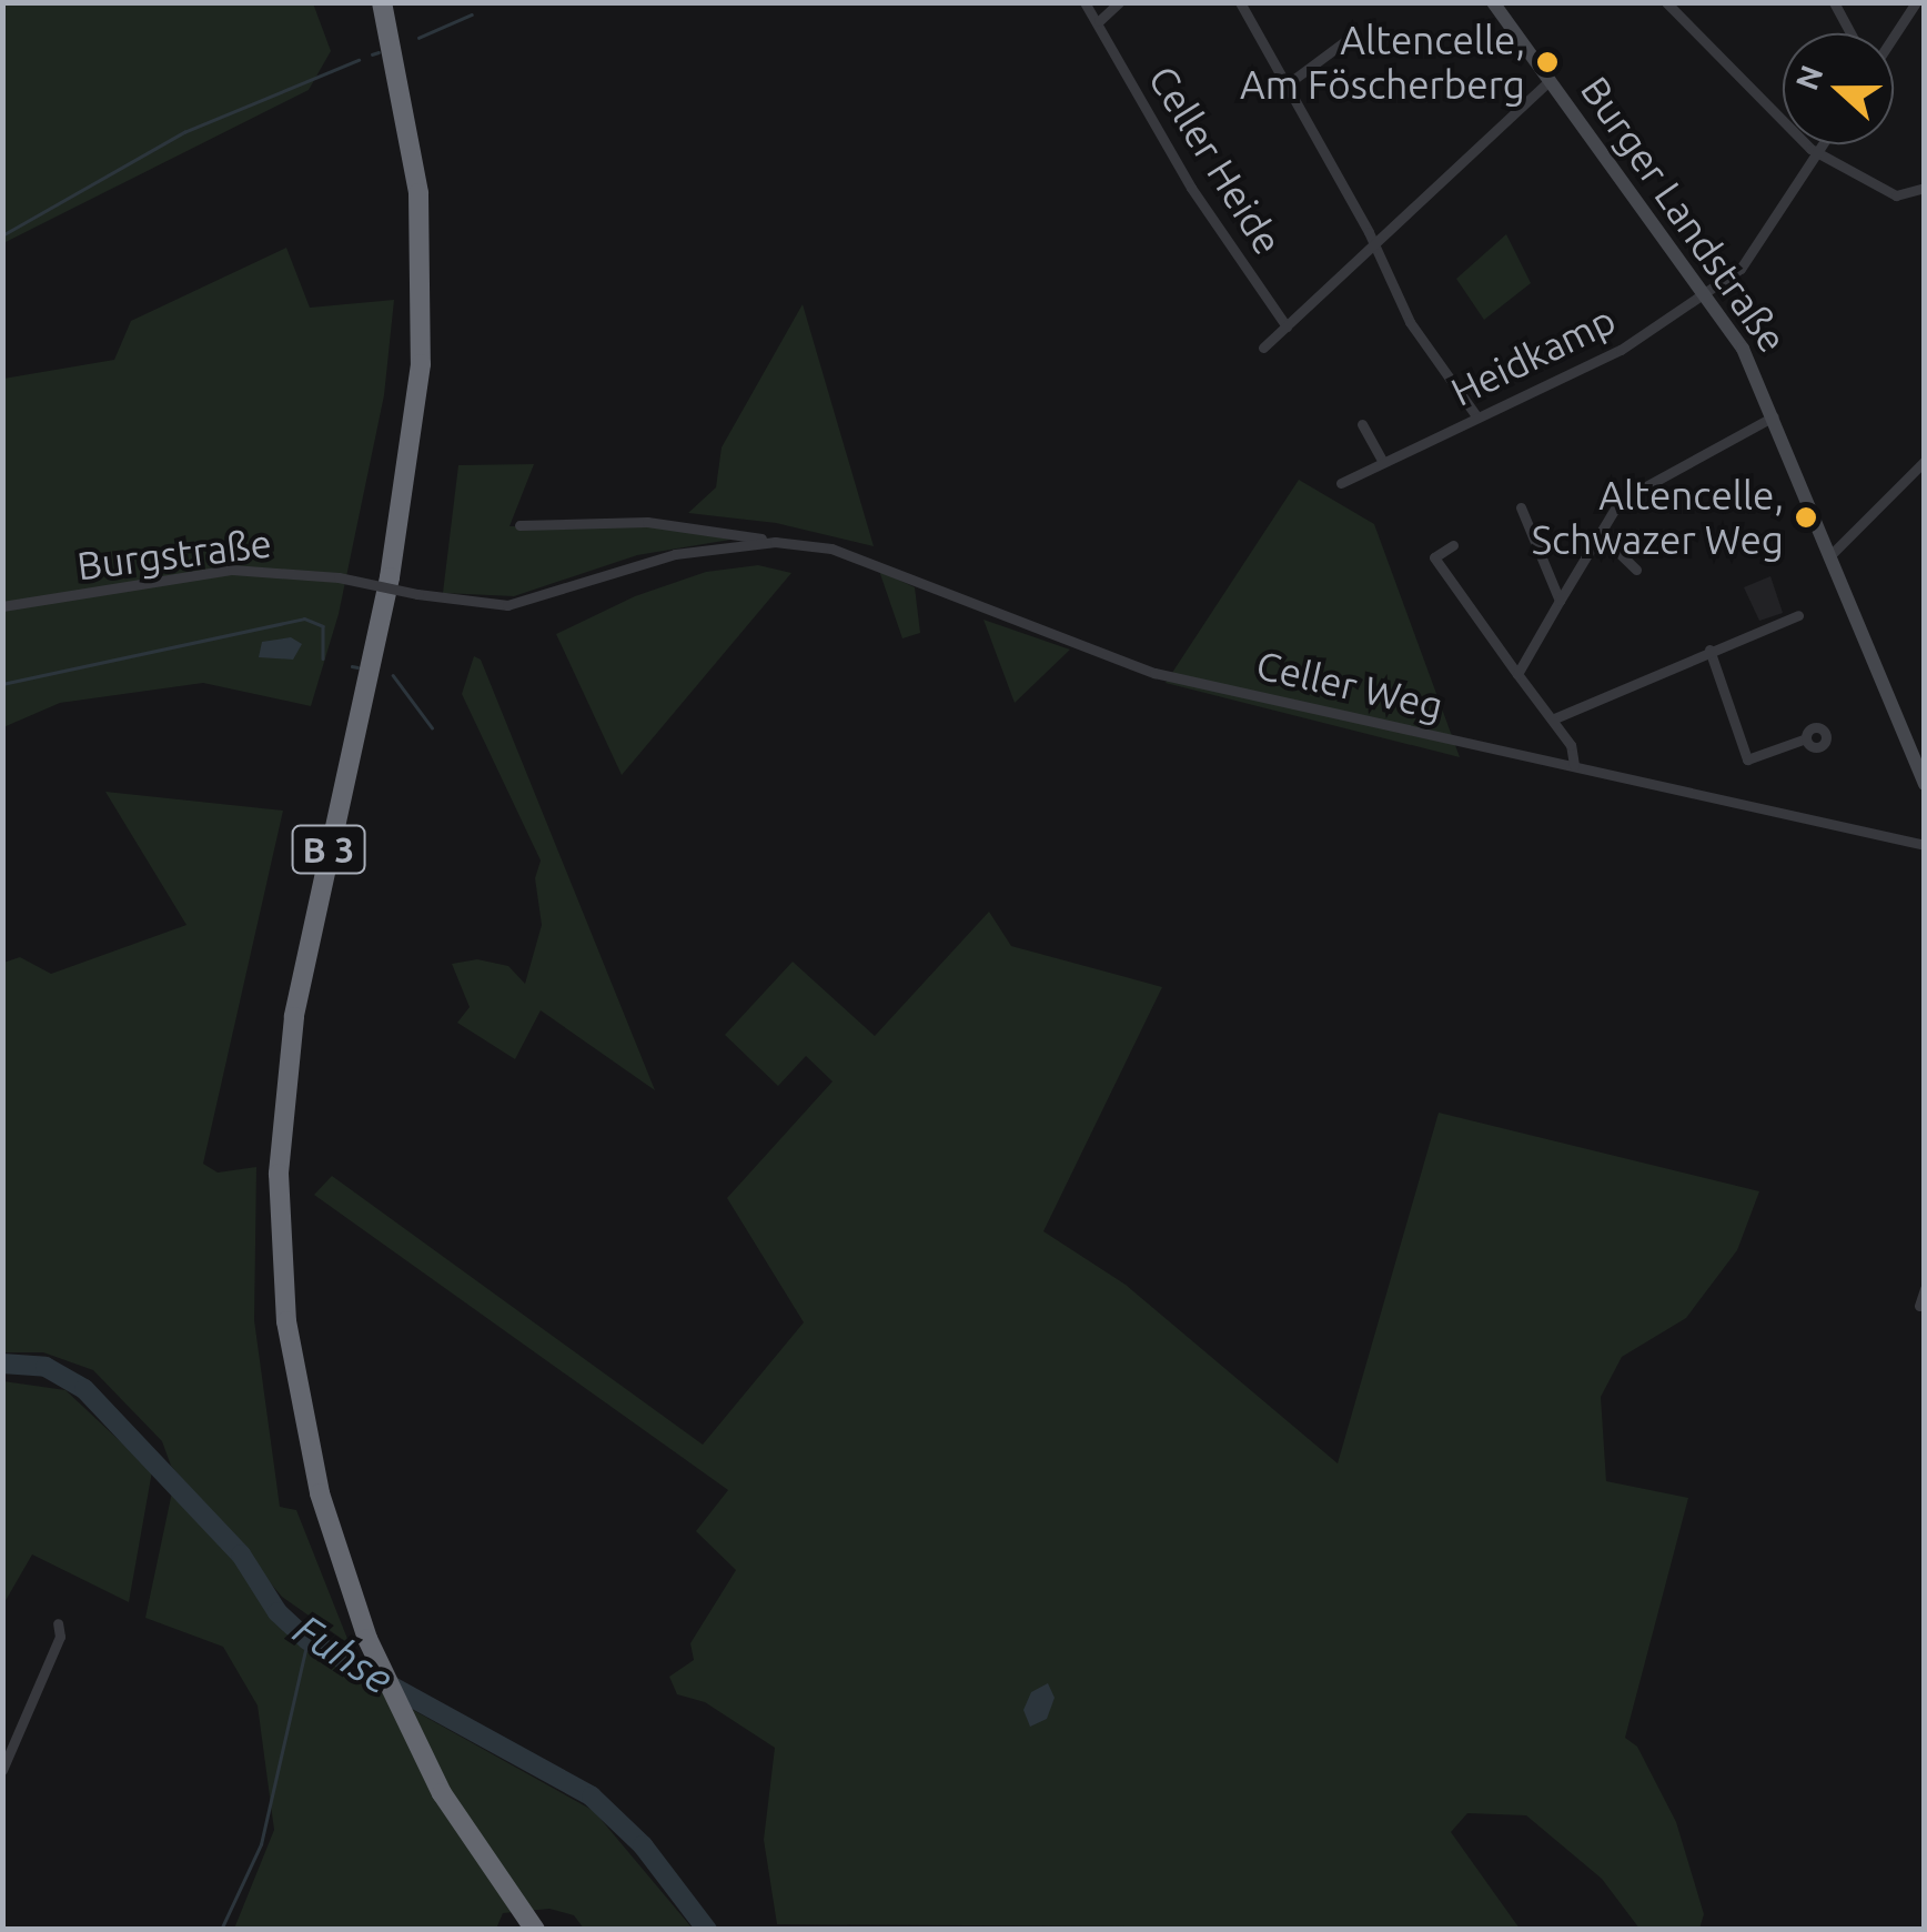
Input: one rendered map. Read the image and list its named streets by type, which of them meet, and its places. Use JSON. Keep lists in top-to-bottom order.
{
  "streets": {
    "highway": ["B 3"],
    "street": [
      "Celler Heide",
      "Burger Landstraße",
      "Heidkamp",
      "Burgstraße",
      "Celler Weg"
    ]
  },
  "crossings": [
    ["Burger Landstraße", "Heidkamp"],
    ["Burgstraße", "Celler Weg"]
  ],
  "water": ["Fuhse"],
  "places": ["Altencelle, Am Föscherberg", "Altencelle, Schwazer Weg"],
  "north": "left"
}
